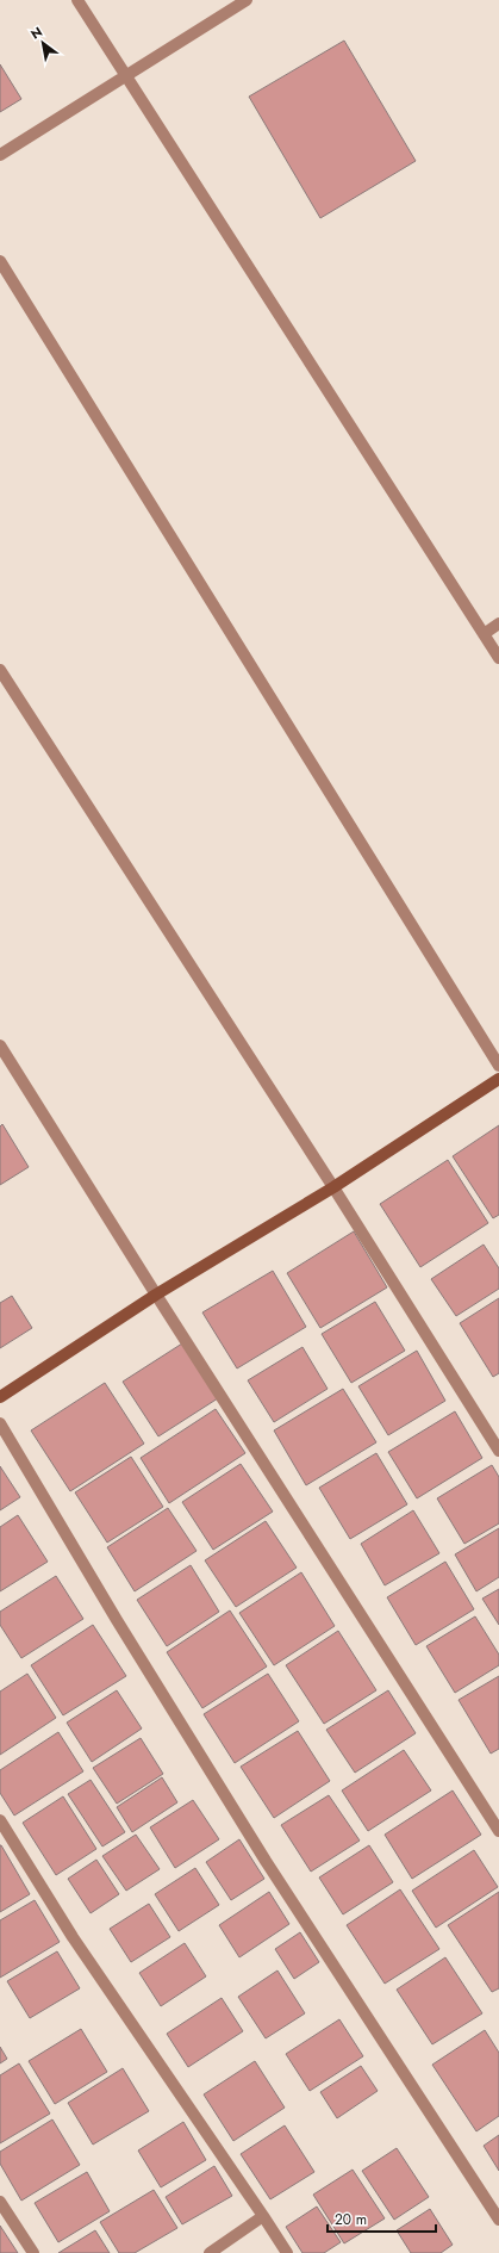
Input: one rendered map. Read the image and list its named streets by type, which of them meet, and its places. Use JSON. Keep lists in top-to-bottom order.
{
  "scale_bar": "20 m",
  "north": "top left"
}
